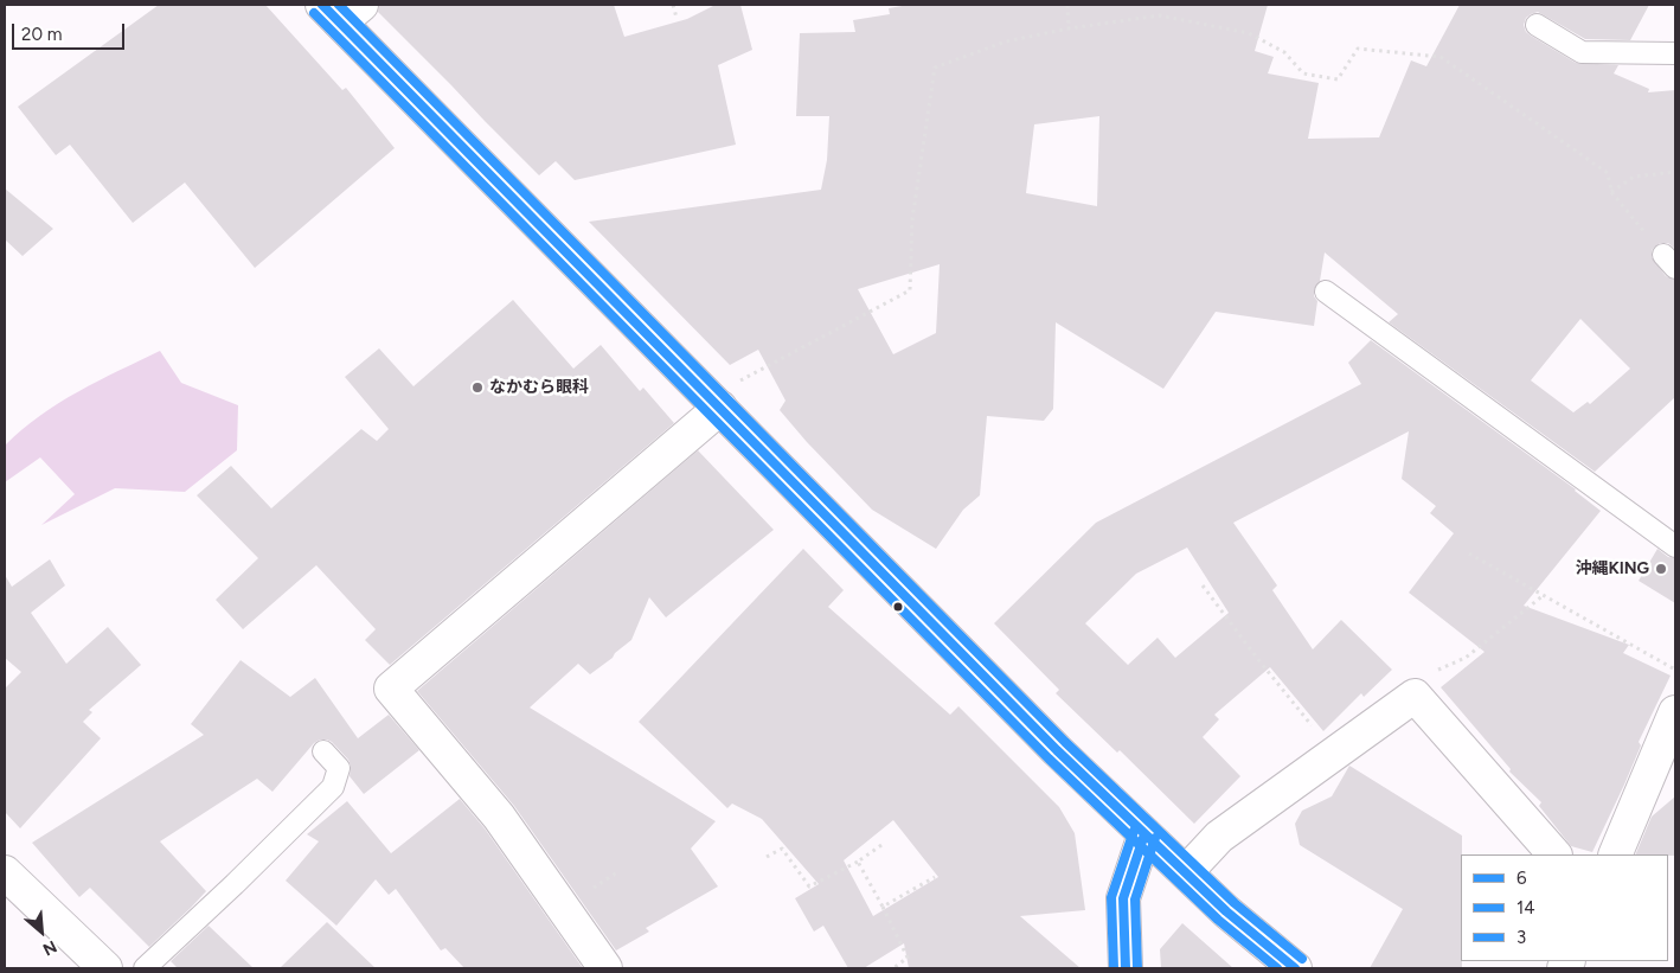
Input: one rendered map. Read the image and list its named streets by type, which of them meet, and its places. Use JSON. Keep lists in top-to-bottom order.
{
  "places": ["なかむら眼科", "沖縄KING"],
  "lines": ["transit line 6", "transit line 3", "transit line 14"],
  "legend": ["6", "14", "3"],
  "scale_bar": "20 m",
  "north": "bottom right"
}
